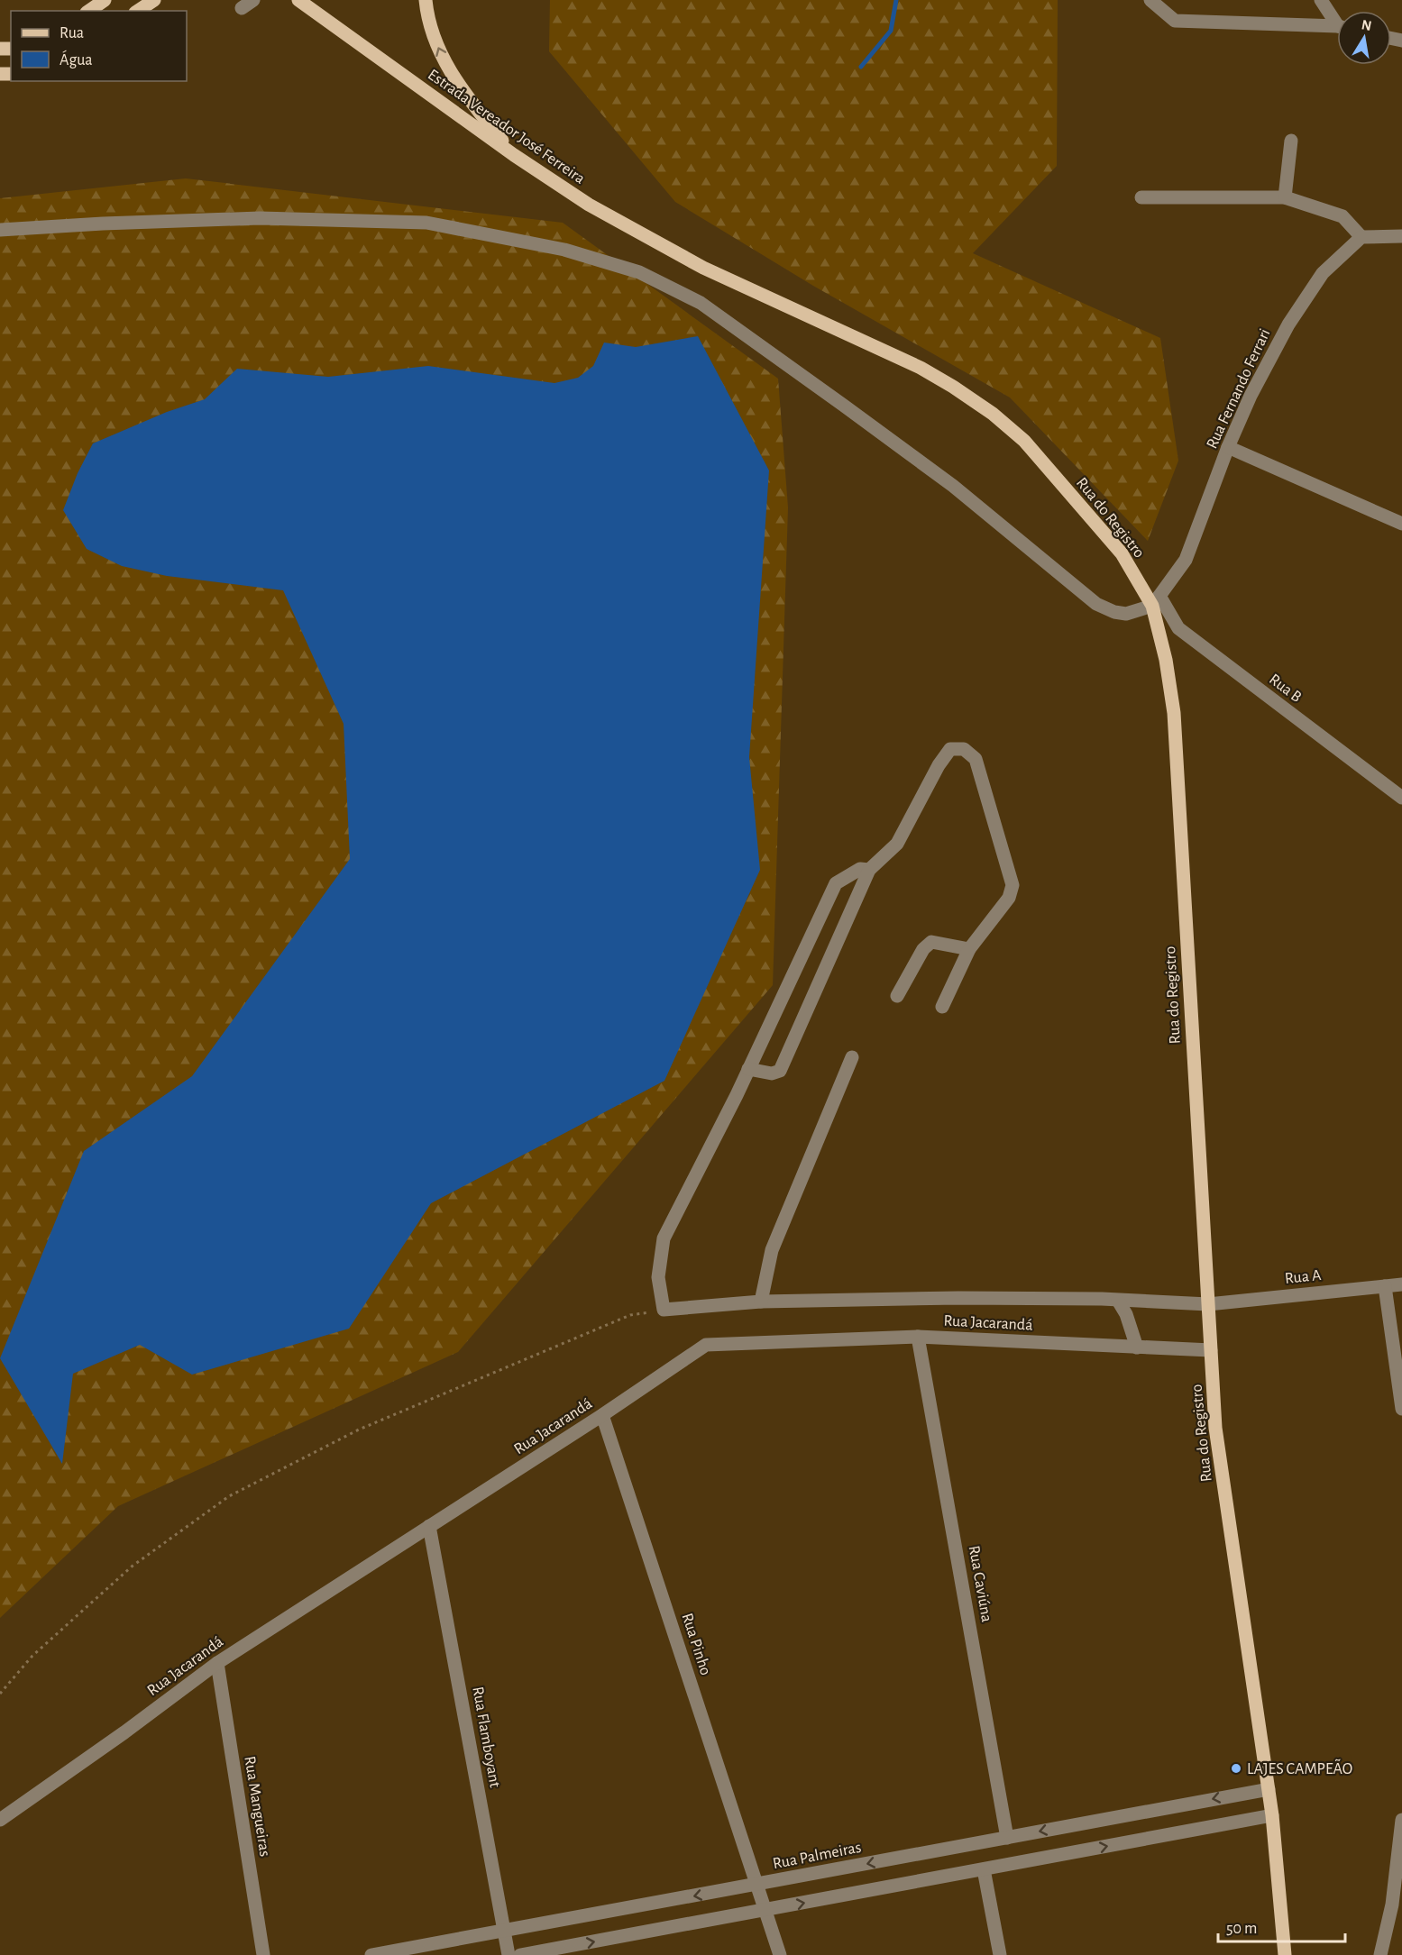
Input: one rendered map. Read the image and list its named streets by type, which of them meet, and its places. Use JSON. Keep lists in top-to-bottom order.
{
  "streets": {
    "main road": ["Estrada Vereador José Ferreira", "Rua do Registro"],
    "street": [
      "Rua Fernando Ferrari",
      "Rua B",
      "Rua A",
      "Rua Jacarandá",
      "Rua Caviúna",
      "Rua Pinho",
      "Rua Flamboyant",
      "Rua Mangueiras",
      "Rua Palmeiras"
    ]
  },
  "crossings": [
    ["Estrada Vereador José Ferreira", "Rua do Registro"],
    ["Rua Fernando Ferrari", "Rua do Registro"],
    ["Rua Fernando Ferrari", "Rua B"],
    ["Rua do Registro", "Rua B"],
    ["Rua do Registro", "Rua A"],
    ["Rua do Registro", "Rua Jacarandá"],
    ["Rua do Registro", "Rua Palmeiras"],
    ["Rua Jacarandá", "Rua Caviúna"],
    ["Rua Jacarandá", "Rua Pinho"],
    ["Rua Jacarandá", "Rua Flamboyant"],
    ["Rua Jacarandá", "Rua Mangueiras"],
    ["Rua Caviúna", "Rua Palmeiras"],
    ["Rua Pinho", "Rua Palmeiras"],
    ["Rua Flamboyant", "Rua Palmeiras"]
  ],
  "places": ["LAJES CAMPEÃO"],
  "legend": ["Rua", "Água"],
  "scale_bar": "50 m",
  "north": "top"
}
